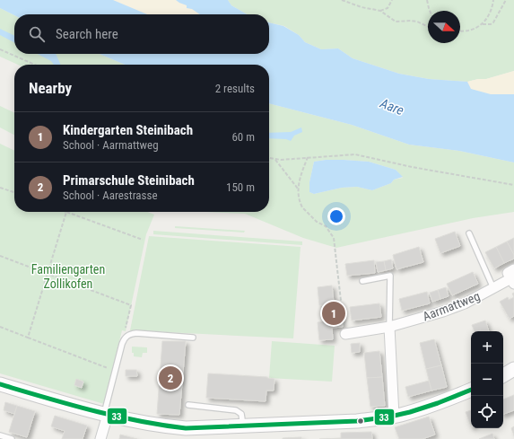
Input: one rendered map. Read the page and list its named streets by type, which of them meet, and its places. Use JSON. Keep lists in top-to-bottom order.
{
  "streets": {
    "street": ["Aarmattweg"]
  },
  "water": ["Aare"],
  "parks": ["Familiengarten Zollikofen"],
  "lines": ["transit line 33"],
  "north": "right",
  "page": {
    "search": "Search here",
    "heading": ["Nearby", "2 results"],
    "list": [
      {
        "mark": "1",
        "name": "Kindergarten Steinibach",
        "note": "School · Aarmattweg",
        "value": "60 m"
      },
      {
        "mark": "2",
        "name": "Primarschule Steinibach",
        "note": "School · Aarestrasse",
        "value": "150 m"
      }
    ],
    "pins": ["1", "2"],
    "map_buttons": ["+", "−"]
  }
}
